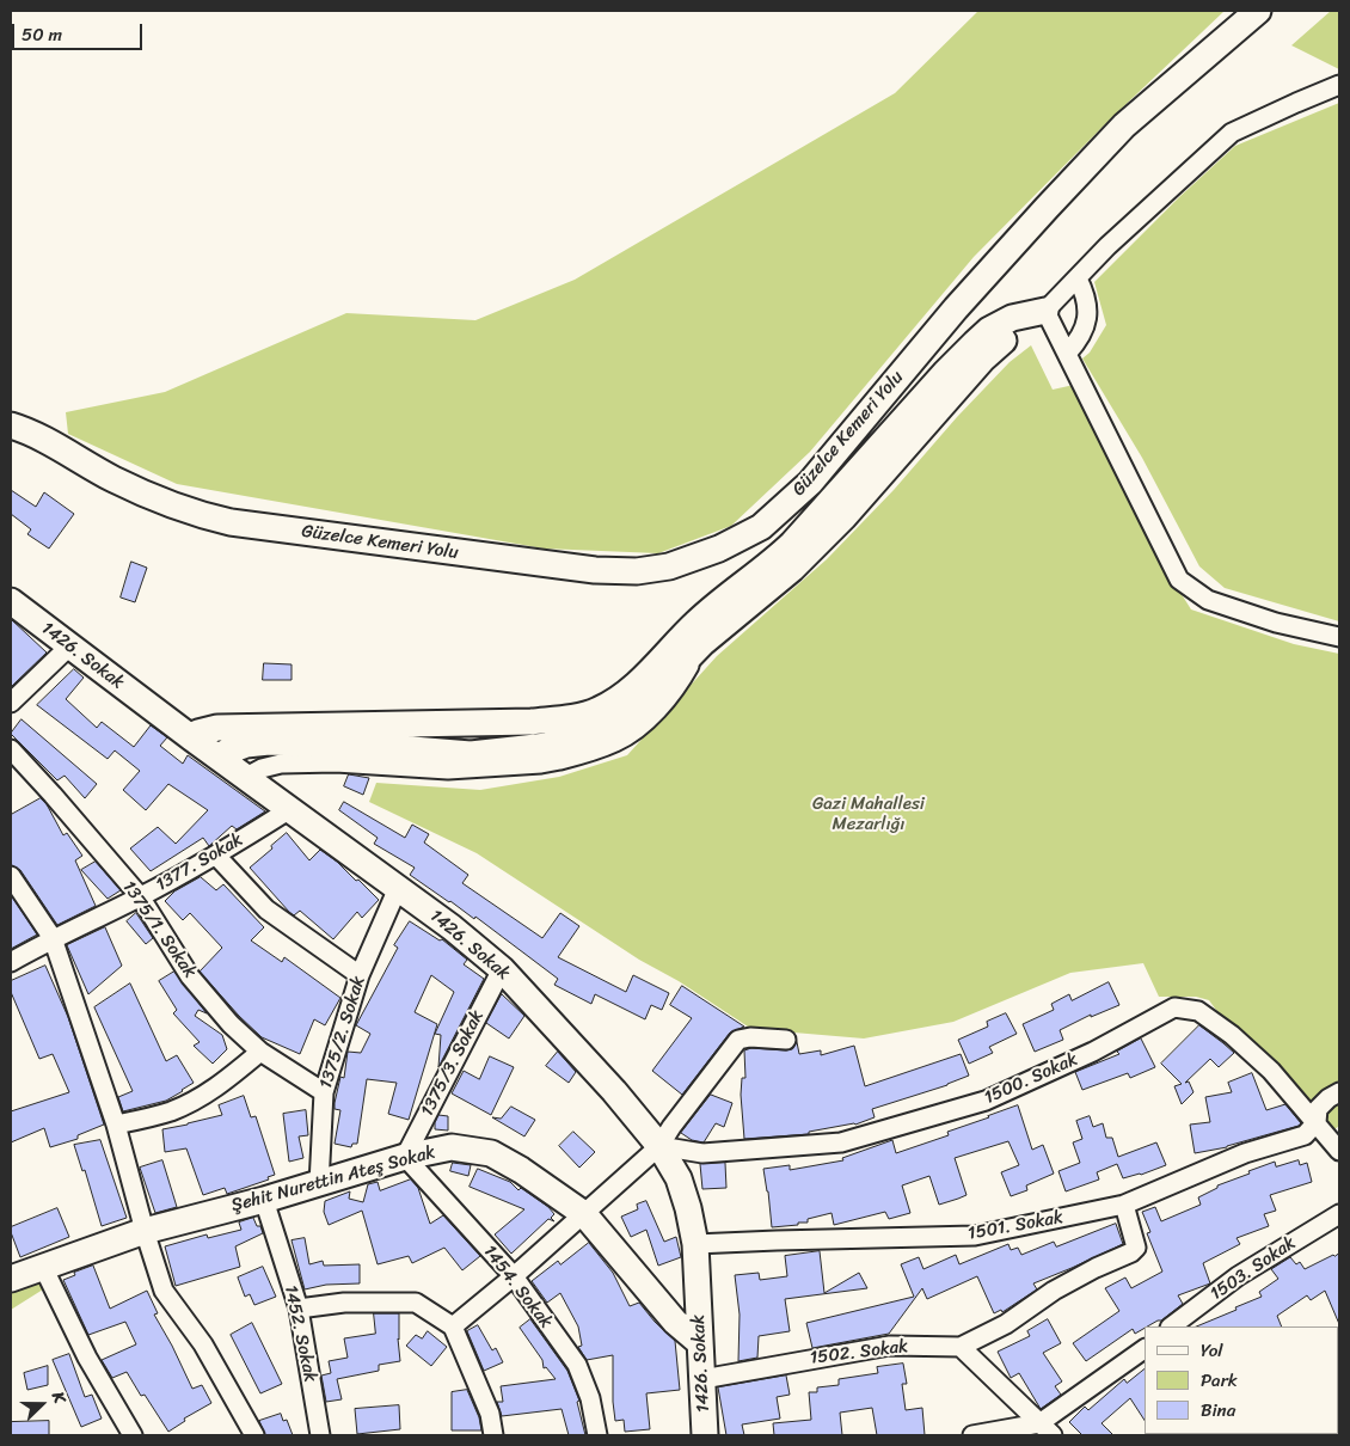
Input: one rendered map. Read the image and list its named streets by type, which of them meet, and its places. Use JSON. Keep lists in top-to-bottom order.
{
  "streets": {
    "street": [
      "Güzelce Kemeri Yolu",
      "1426. Sokak",
      "1377. Sokak",
      "1375/1. Sokak",
      "1375/2. Sokak",
      "1375/3. Sokak",
      "1500. Sokak",
      "Şehit Nurettin Ateş Sokak",
      "1501. Sokak",
      "1503. Sokak",
      "1454. Sokak",
      "1452. Sokak",
      "1502. Sokak"
    ]
  },
  "crossings": [
    ["1426. Sokak", "1377. Sokak"],
    ["1426. Sokak", "1375/2. Sokak"],
    ["1426. Sokak", "1375/3. Sokak"],
    ["1426. Sokak", "1500. Sokak"],
    ["1426. Sokak", "Şehit Nurettin Ateş Sokak"],
    ["1426. Sokak", "1501. Sokak"],
    ["1426. Sokak", "1502. Sokak"],
    ["1377. Sokak", "1375/1. Sokak"],
    ["1375/1. Sokak", "1375/2. Sokak"],
    ["1375/2. Sokak", "Şehit Nurettin Ateş Sokak"],
    ["1375/3. Sokak", "Şehit Nurettin Ateş Sokak"],
    ["1375/3. Sokak", "1454. Sokak"],
    ["1500. Sokak", "1501. Sokak"],
    ["Şehit Nurettin Ateş Sokak", "1454. Sokak"],
    ["Şehit Nurettin Ateş Sokak", "1452. Sokak"]
  ],
  "parks": ["Gazi Mahallesi Mezarlığı"],
  "legend": ["Yol", "Park", "Bina"],
  "scale_bar": "50 m",
  "north": "right"
}
